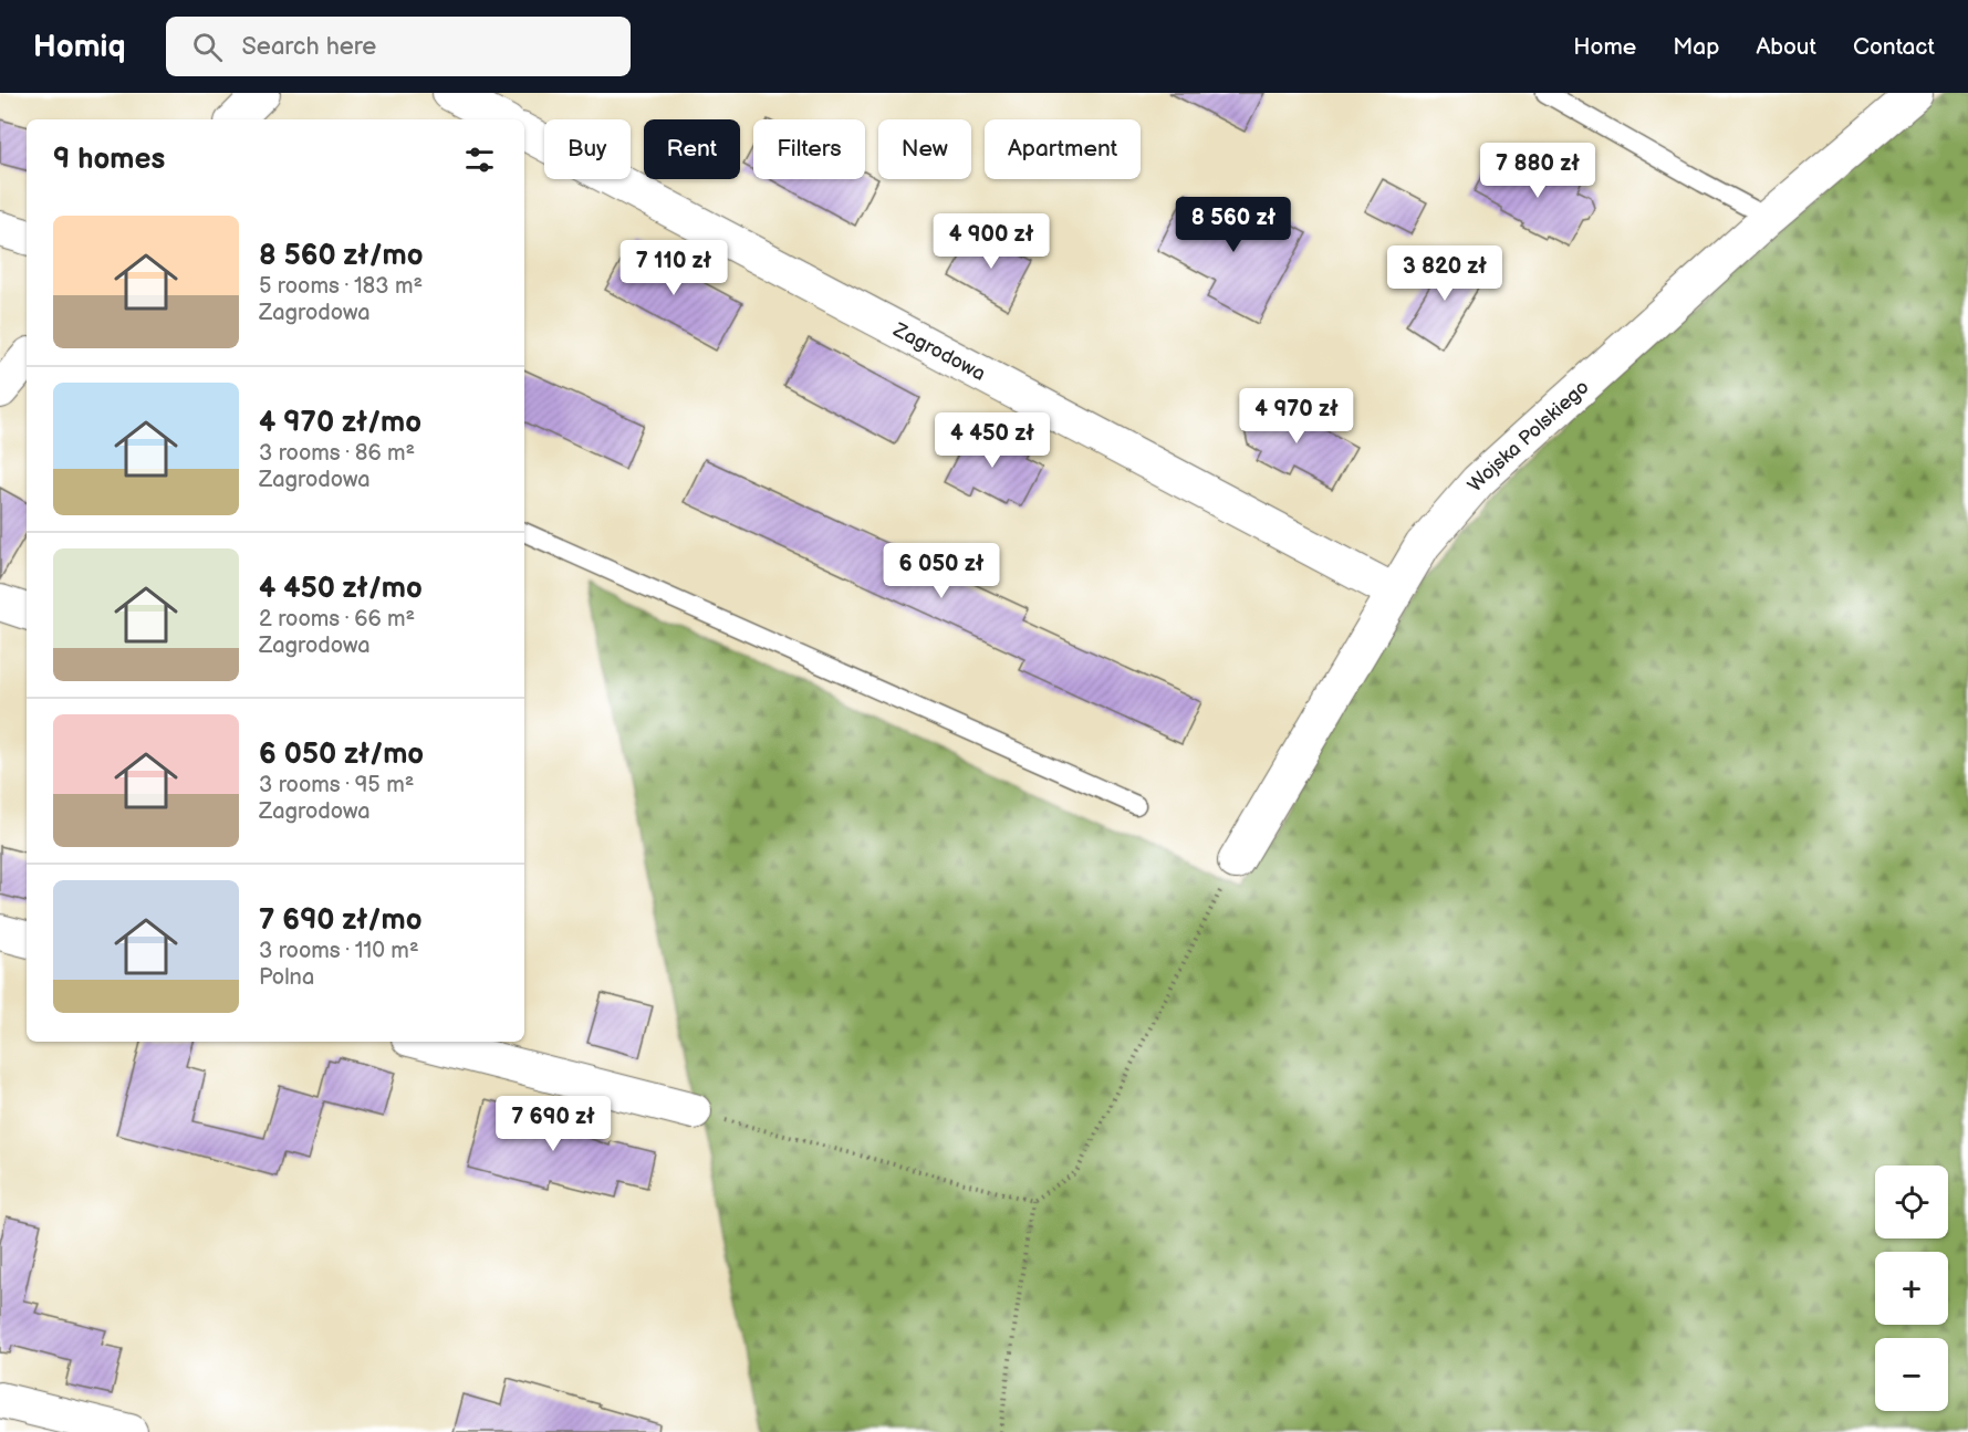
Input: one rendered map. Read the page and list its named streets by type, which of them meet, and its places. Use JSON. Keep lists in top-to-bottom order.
{
  "streets": {
    "street": ["Zagrodowa", "Wojska Polskiego"]
  },
  "crossings": [
    ["Zagrodowa", "Wojska Polskiego"]
  ],
  "page": {
    "header": "Homiq",
    "search": "Search here",
    "nav": [
      "Home",
      "Map",
      "About",
      "Contact"
    ],
    "chip": [
      "Buy",
      "Rent",
      "Filters",
      "New",
      "Apartment"
    ],
    "heading": "9 homes",
    "price": [
      "7 880 zł",
      "8 560 zł",
      "4 900 zł",
      "7 110 zł",
      "3 820 zł",
      "4 970 zł",
      "4 450 zł",
      "6 050 zł",
      "7 690 zł"
    ],
    "list": [
      {
        "name": "8 560 zł/mo",
        "note": "5 rooms · 183 m² · Zagrodowa"
      },
      {
        "name": "4 970 zł/mo",
        "note": "3 rooms · 86 m² · Zagrodowa"
      },
      {
        "name": "4 450 zł/mo",
        "note": "2 rooms · 66 m² · Zagrodowa"
      },
      {
        "name": "6 050 zł/mo",
        "note": "3 rooms · 95 m² · Zagrodowa"
      },
      {
        "name": "7 690 zł/mo",
        "note": "3 rooms · 110 m² · Polna"
      }
    ],
    "map_buttons": ["+", "−"]
  }
}
